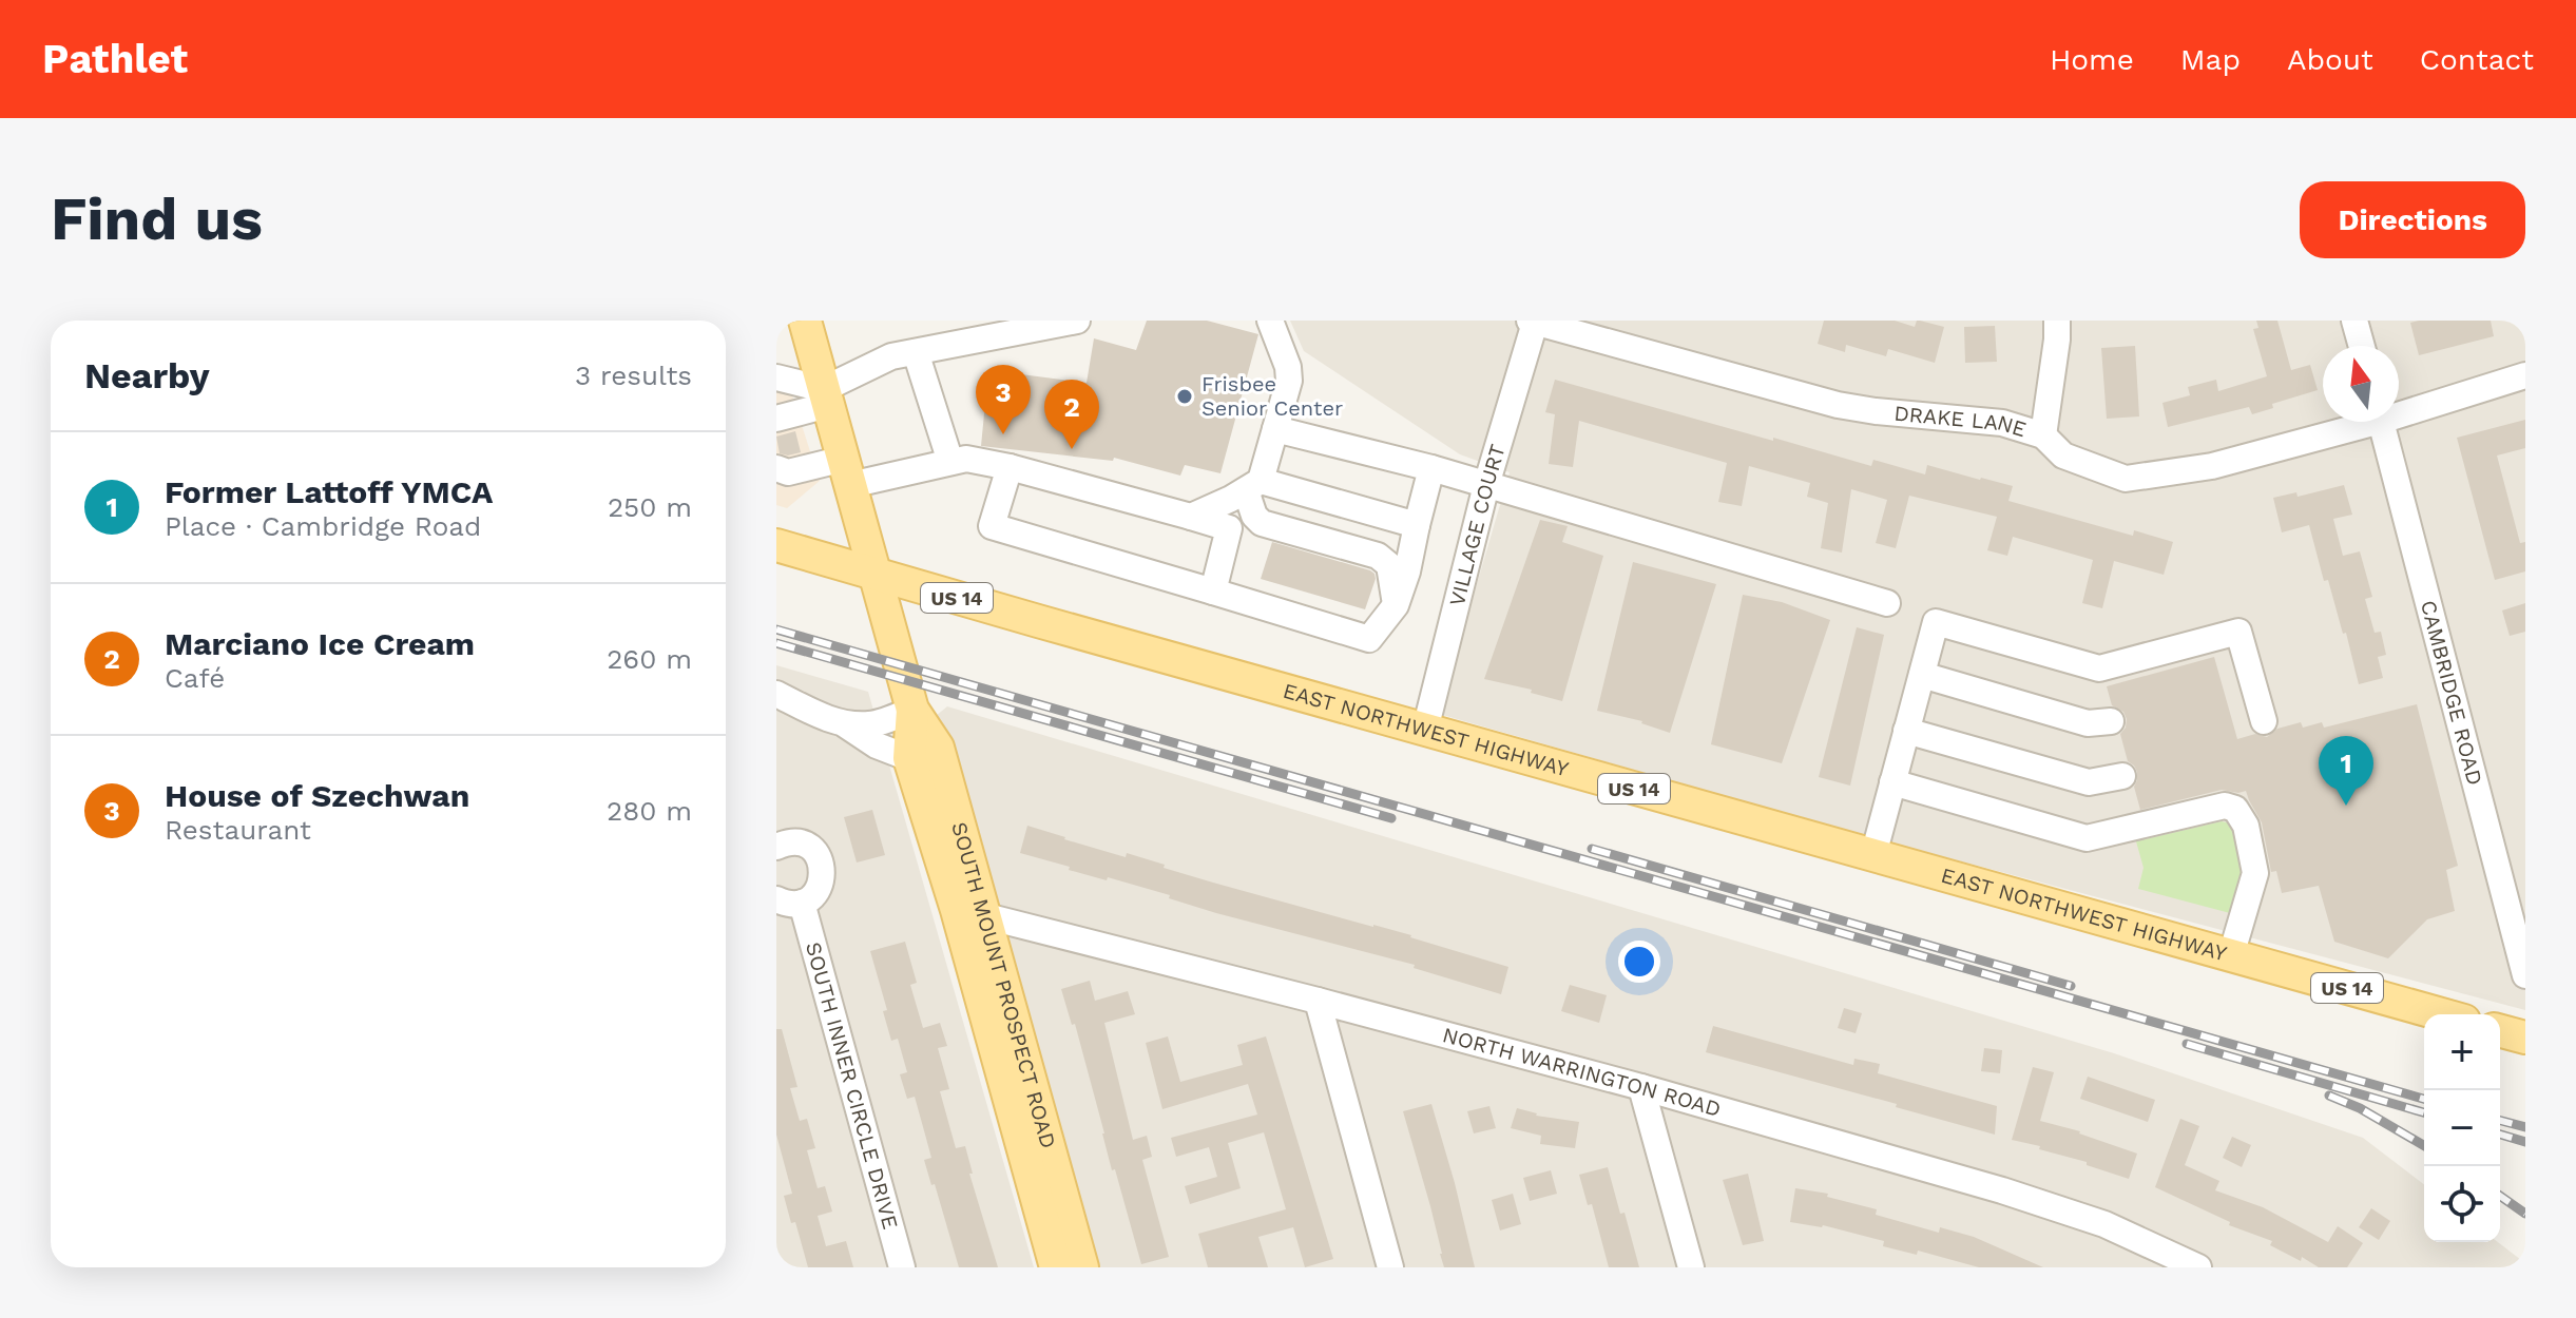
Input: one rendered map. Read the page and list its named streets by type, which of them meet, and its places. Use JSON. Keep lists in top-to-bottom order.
{
  "streets": {
    "main road": ["US 14", "EAST NORTHWEST HIGHWAY", "SOUTH MOUNT PROSPECT ROAD"],
    "street": [
      "DRAKE LANE",
      "VILLAGE COURT",
      "CAMBRIDGE ROAD",
      "NORTH WARRINGTON ROAD",
      "SOUTH INNER CIRCLE DRIVE"
    ]
  },
  "crossings": [
    ["DRAKE LANE", "VILLAGE COURT"],
    ["VILLAGE COURT", "EAST NORTHWEST HIGHWAY"],
    ["EAST NORTHWEST HIGHWAY", "SOUTH MOUNT PROSPECT ROAD"],
    ["SOUTH MOUNT PROSPECT ROAD", "NORTH WARRINGTON ROAD"]
  ],
  "places": ["Frisbee Senior Center"],
  "north": "top",
  "page": {
    "header": "Pathlet",
    "nav": [
      "Home",
      "Map",
      "About",
      "Contact"
    ],
    "buttons": "Directions",
    "title": "Find us",
    "heading": ["Nearby", "3 results"],
    "pins": ["3", "2", "1"],
    "list": [
      {
        "mark": "1",
        "name": "Former Lattoff YMCA",
        "note": "Place · Cambridge Road",
        "value": "250 m"
      },
      {
        "mark": "2",
        "name": "Marciano Ice Cream",
        "note": "Café",
        "value": "260 m"
      },
      {
        "mark": "3",
        "name": "House of Szechwan",
        "note": "Restaurant",
        "value": "280 m"
      }
    ],
    "map_buttons": ["+", "−"]
  }
}
